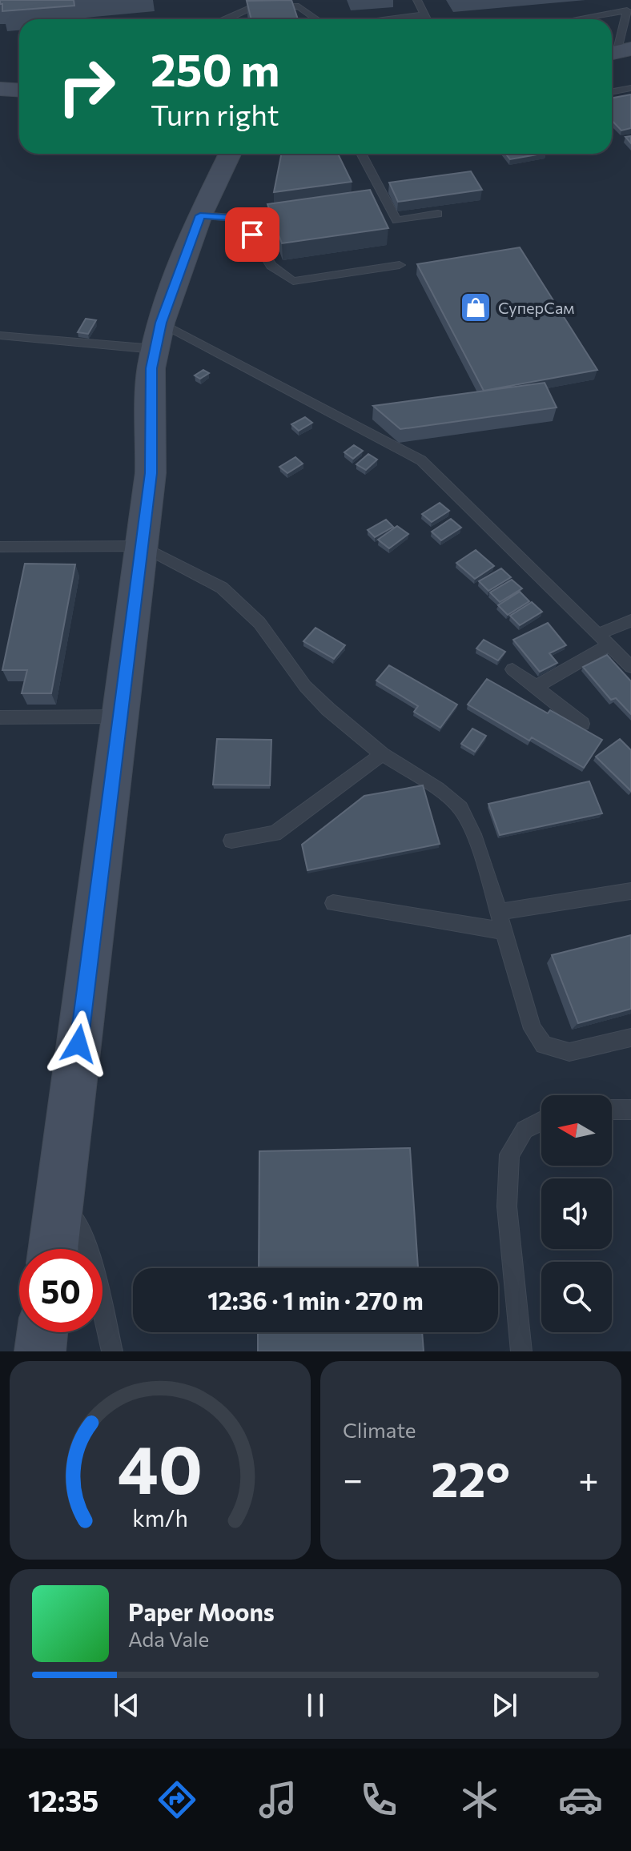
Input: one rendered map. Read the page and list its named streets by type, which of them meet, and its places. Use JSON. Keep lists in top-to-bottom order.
{
  "places": {
    "shop": ["СуперСам"]
  },
  "north": "left",
  "page": {
    "turn": ["250 m", "Turn right"],
    "limit": "50",
    "trip": "12:36 · 1 min · 270 m",
    "tile": "Climate",
    "heat": ["−", "22°", "+"],
    "song": ["Paper Moons", "Ada Vale"],
    "tabs": "12:35",
    "gauge": ["40", "km/h"]
  }
}
